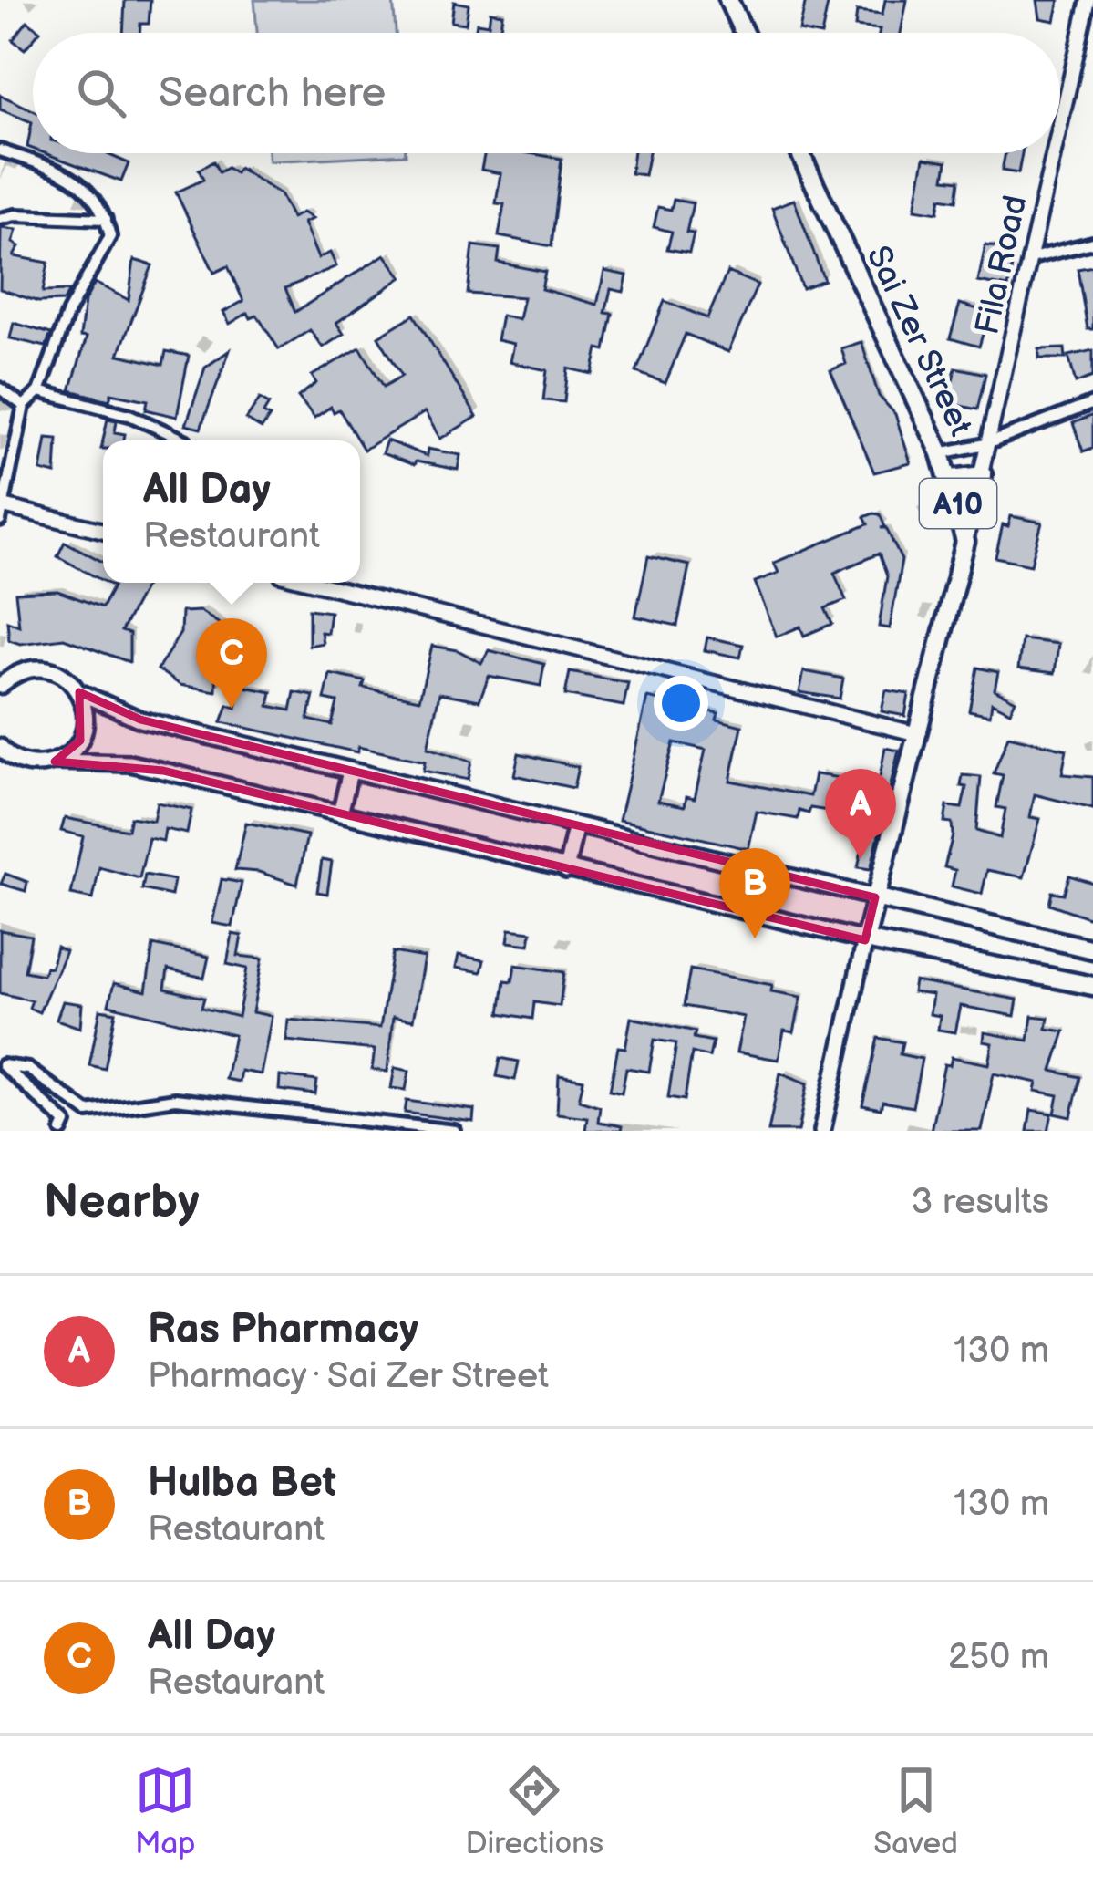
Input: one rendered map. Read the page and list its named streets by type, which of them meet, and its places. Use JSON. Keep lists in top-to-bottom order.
{
  "streets": {
    "highway": ["Sai Zer Street", "A10"],
    "street": ["Fila Road"]
  },
  "crossings": [
    ["Fila Road", "Sai Zer Street"],
    ["Sai Zer Street", "A10"]
  ],
  "page": {
    "search": "Search here",
    "popup": ["All Day", "Restaurant"],
    "pins": ["C", "A", "B"],
    "heading": ["Nearby", "3 results"],
    "list": [
      {
        "mark": "A",
        "name": "Ras Pharmacy",
        "note": "Pharmacy · Sai Zer Street",
        "value": "130 m"
      },
      {
        "mark": "B",
        "name": "Hulba Bet",
        "note": "Restaurant",
        "value": "130 m"
      },
      {
        "mark": "C",
        "name": "All Day",
        "note": "Restaurant",
        "value": "250 m"
      }
    ],
    "nav": ["Map", "Directions", "Saved"]
  }
}
